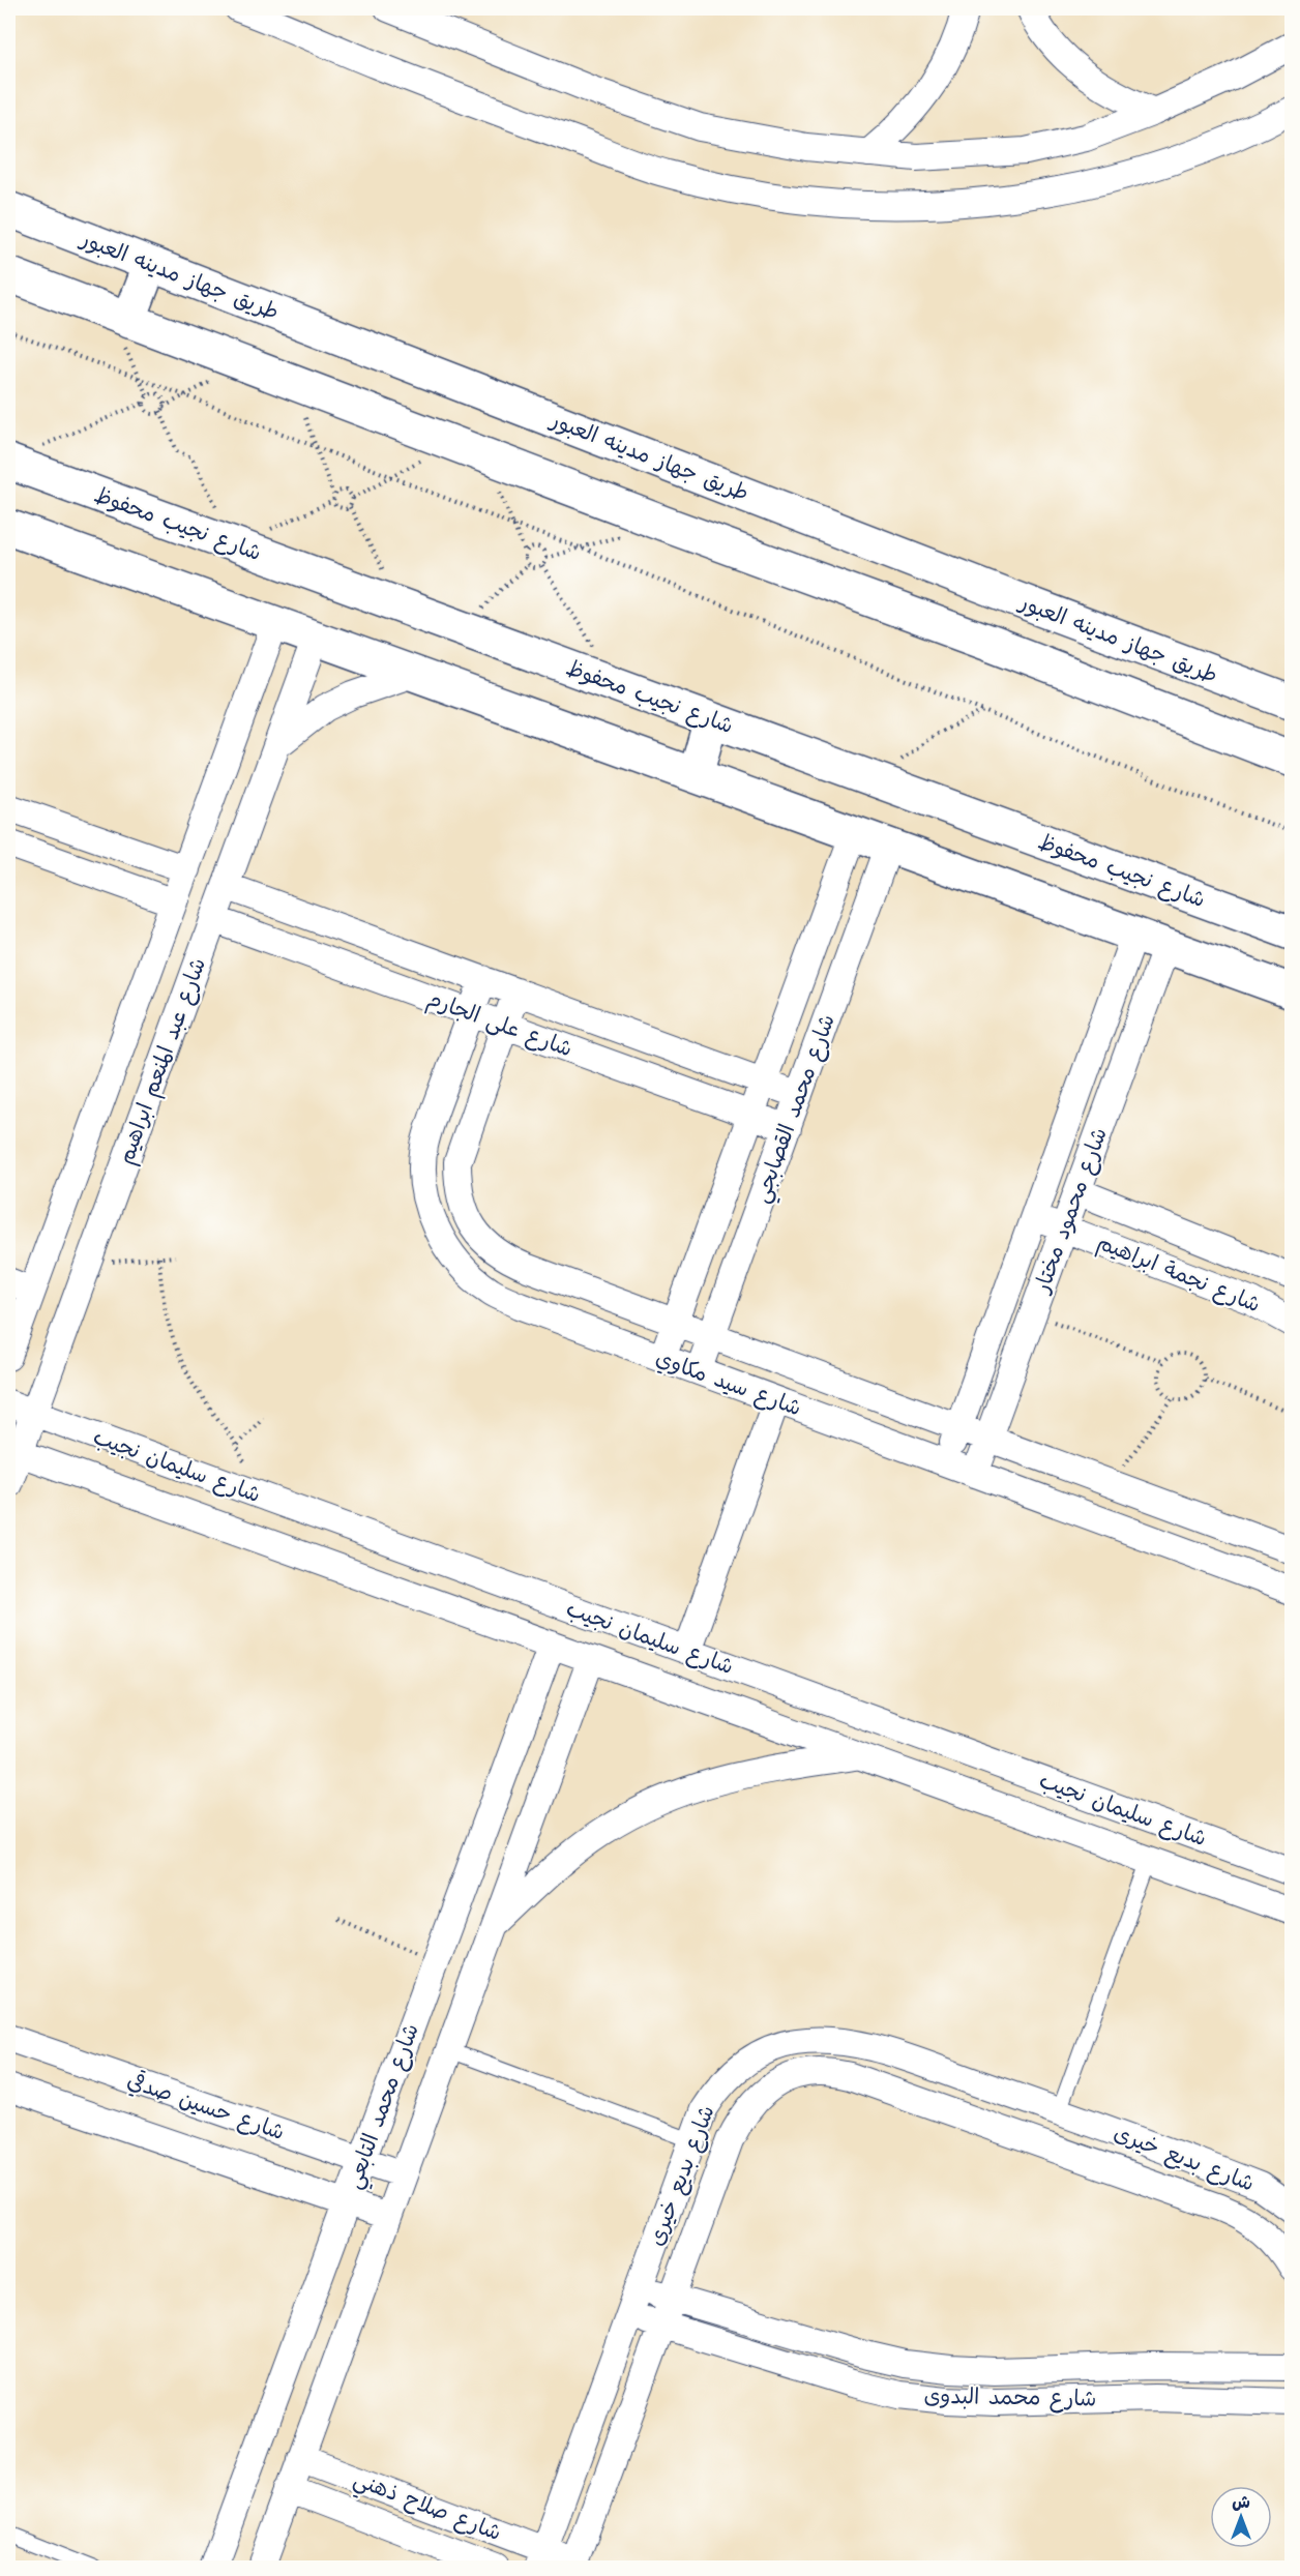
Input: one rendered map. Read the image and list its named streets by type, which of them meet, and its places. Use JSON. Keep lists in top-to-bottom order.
{
  "streets": {
    "main road": ["طريق جهاز مدينه العبور", "شارع نجيب محفوظ"],
    "street": [
      "شارع على الجارم",
      "شارع عبد المنعم ابراهيم",
      "شارع محمد القصابجي",
      "شارع محمود مختار",
      "شارع نجمة ابراهيم",
      "شارع سيد مكاوي",
      "شارع سليمان نجيب",
      "شارع حسين صدقي",
      "شارع محمد التابعي",
      "شارع بديع خيرى",
      "شارع محمد البدوى",
      "شارع صلاح ذهني"
    ]
  },
  "crossings": [
    ["شارع على الجارم", "شارع عبد المنعم ابراهيم"],
    ["شارع على الجارم", "شارع محمد القصابجي"],
    ["شارع على الجارم", "شارع سيد مكاوي"],
    ["شارع عبد المنعم ابراهيم", "شارع سليمان نجيب"],
    ["شارع محمد القصابجي", "شارع سيد مكاوي"],
    ["شارع محمود مختار", "شارع نجمة ابراهيم"],
    ["شارع محمود مختار", "شارع سيد مكاوي"],
    ["شارع سليمان نجيب", "شارع محمد التابعي"],
    ["شارع حسين صدقي", "شارع محمد التابعي"],
    ["شارع محمد التابعي", "شارع صلاح ذهني"],
    ["شارع بديع خيرى", "شارع محمد البدوى"],
    ["شارع بديع خيرى", "شارع صلاح ذهني"]
  ],
  "north": "top"
}
